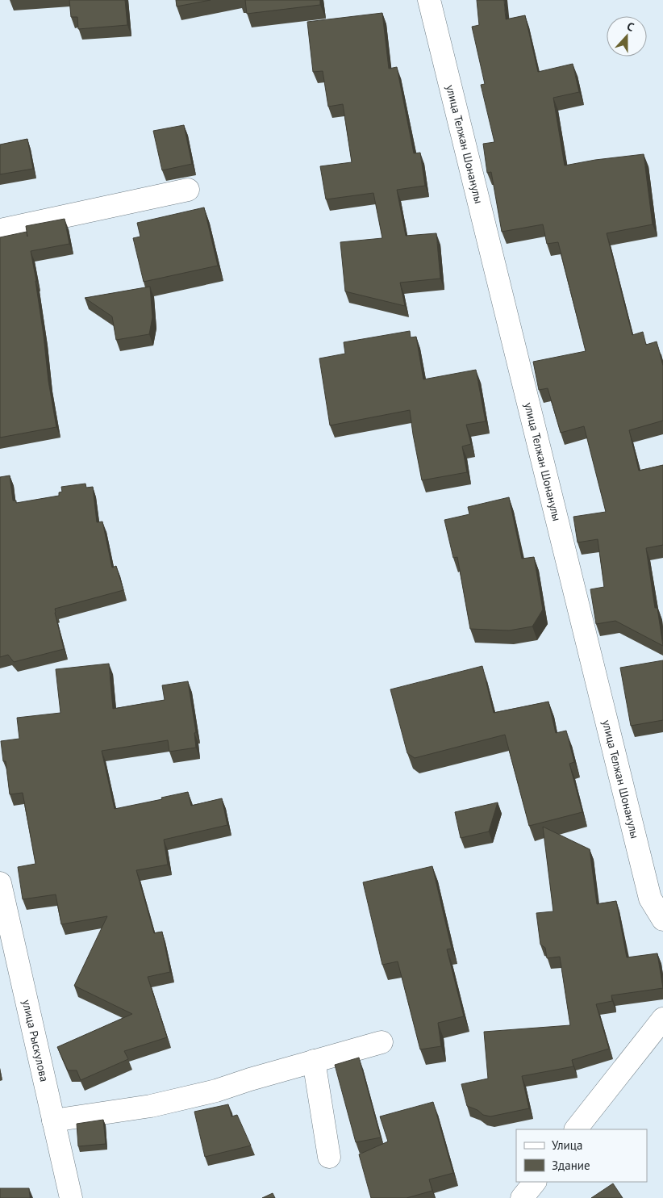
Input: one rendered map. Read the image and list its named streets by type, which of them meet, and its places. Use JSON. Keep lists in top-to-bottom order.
{
  "streets": {
    "street": ["улица Телжан Шонанулы", "улица Рыскулова"]
  },
  "legend": ["Улица", "Здание"],
  "north": "top"
}
